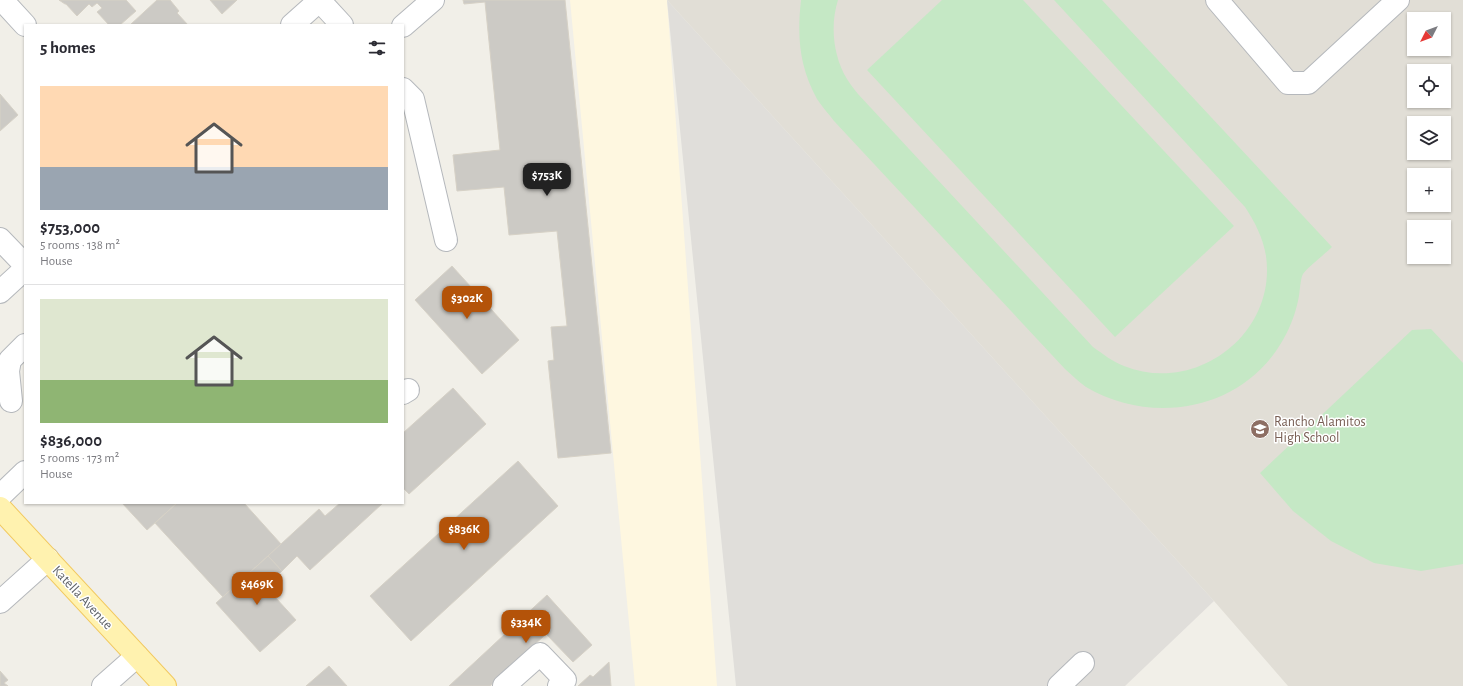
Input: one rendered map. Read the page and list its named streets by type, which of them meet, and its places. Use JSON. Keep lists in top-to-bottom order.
{
  "streets": {
    "main road": ["Katella Avenue"]
  },
  "places": {
    "school or university": ["Rancho Alamitos High School"]
  },
  "north": "bottom left",
  "page": {
    "map_buttons": ["+", "−"],
    "heading": "5 homes",
    "list": [
      {
        "name": "$753,000",
        "note": "5 rooms · 138 m² · House"
      },
      {
        "name": "$836,000",
        "note": "5 rooms · 173 m² · House"
      }
    ],
    "price": [
      "$753K",
      "$302K",
      "$836K",
      "$469K",
      "$334K"
    ]
  }
}
